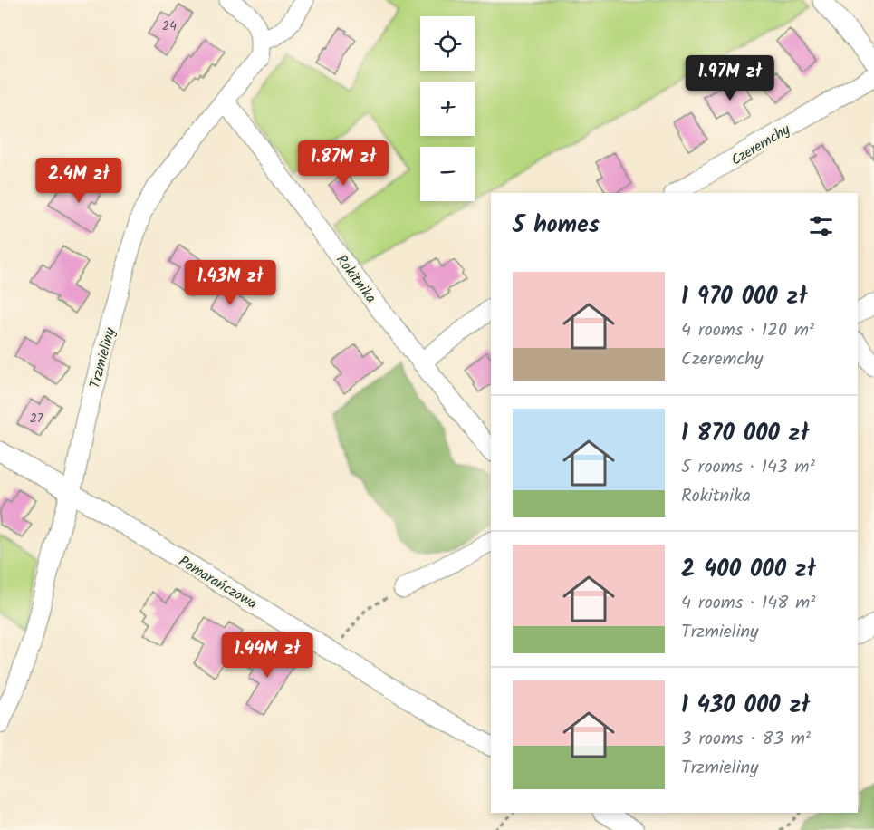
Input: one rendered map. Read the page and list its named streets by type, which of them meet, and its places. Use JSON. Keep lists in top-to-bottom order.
{
  "streets": {
    "street": [
      "Czeremchy",
      "Rokitnika",
      "Trzmieliny",
      "Pomarańczowa"
    ]
  },
  "crossings": [
    ["Rokitnika", "Trzmieliny"],
    ["Trzmieliny", "Pomarańczowa"]
  ],
  "house_numbers": ["24", "27"],
  "page": {
    "map_buttons": ["+", "−"],
    "price": [
      "1.97M zł",
      "1.87M zł",
      "2.4M zł",
      "1.43M zł",
      "1.44M zł"
    ],
    "heading": "5 homes",
    "list": [
      {
        "name": "1 970 000 zł",
        "note": "4 rooms · 120 m² · Czeremchy"
      },
      {
        "name": "1 870 000 zł",
        "note": "5 rooms · 143 m² · Rokitnika"
      },
      {
        "name": "2 400 000 zł",
        "note": "4 rooms · 148 m² · Trzmieliny"
      },
      {
        "name": "1 430 000 zł",
        "note": "3 rooms · 83 m² · Trzmieliny"
      }
    ]
  }
}
